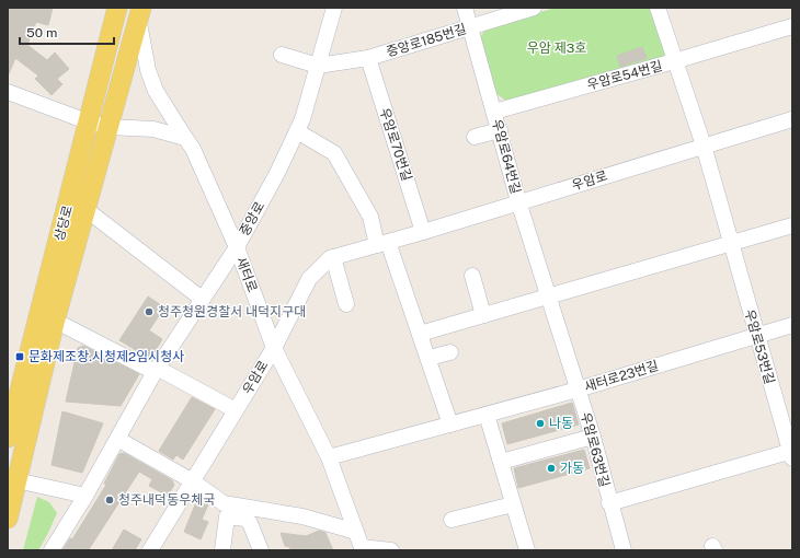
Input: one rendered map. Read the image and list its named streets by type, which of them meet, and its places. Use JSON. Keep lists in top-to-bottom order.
{
  "streets": {
    "main road": ["상당로"],
    "street": [
      "중앙로185번길",
      "우암로54번길",
      "우암로70번길",
      "우암로64번길",
      "우암로",
      "중앙로",
      "새터로",
      "우암로53번길",
      "새터로23번길",
      "우암로63번길"
    ]
  },
  "crossings": [
    ["중앙로185번길", "우암로70번길"],
    ["중앙로185번길", "우암로64번길"],
    ["중앙로185번길", "중앙로"],
    ["우암로54번길", "우암로64번길"],
    ["우암로54번길", "우암로"],
    ["우암로54번길", "우암로53번길"],
    ["우암로70번길", "우암로"],
    ["우암로64번길", "우암로"],
    ["우암로64번길", "우암로63번길"],
    ["우암로", "새터로"],
    ["우암로", "우암로53번길"],
    ["우암로", "우암로63번길"],
    ["중앙로", "상당로"],
    ["중앙로", "새터로"],
    ["상당로", "새터로"],
    ["새터로", "새터로23번길"],
    ["우암로53번길", "새터로23번길"],
    ["우암로53번길", "우암로63번길"],
    ["새터로23번길", "우암로63번길"]
  ],
  "parks": ["우암 제3호"],
  "places": {
    "other": [
      "청주청원경찰서 내덕지구대",
      "나동",
      "가동",
      "청주내덕동우체국"
    ],
    "transit": ["문화제조창.시청제2임시청사"]
  },
  "scale_bar": "50 m"
}
